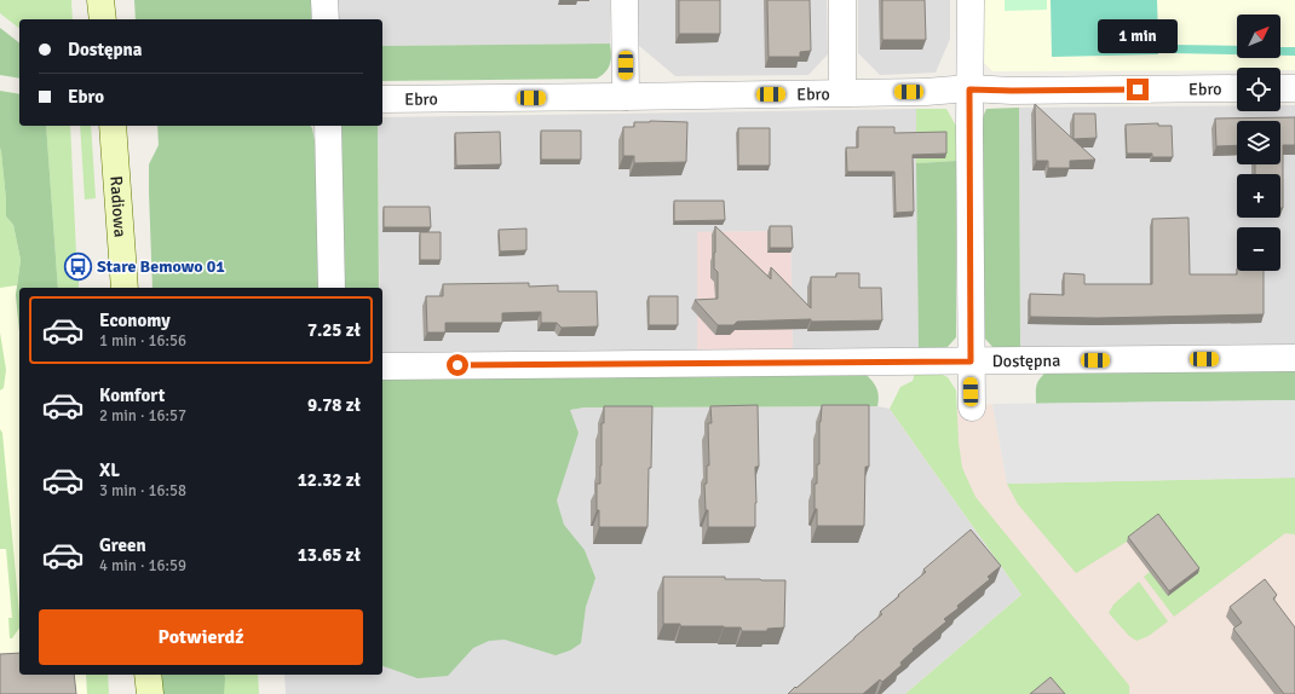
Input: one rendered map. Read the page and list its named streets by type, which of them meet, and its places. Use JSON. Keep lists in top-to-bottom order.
{
  "streets": {
    "main road": ["Radiowa"],
    "street": ["Ebro", "Dostępna"]
  },
  "places": {
    "bus stop": ["Stare Bemowo 01"]
  },
  "north": "top right",
  "page": {
    "map_buttons": ["+", "−"],
    "bubble": "1 min",
    "banner": ["Dostępna", "Ebro"],
    "list": [
      {
        "name": "Economy",
        "note": "1 min · 16:56",
        "value": "7.25 zł"
      },
      {
        "name": "Komfort",
        "note": "2 min · 16:57",
        "value": "9.78 zł"
      },
      {
        "name": "XL",
        "note": "3 min · 16:58",
        "value": "12.32 zł"
      },
      {
        "name": "Green",
        "note": "4 min · 16:59",
        "value": "13.65 zł"
      }
    ],
    "buttons": "Potwierdź"
  }
}
